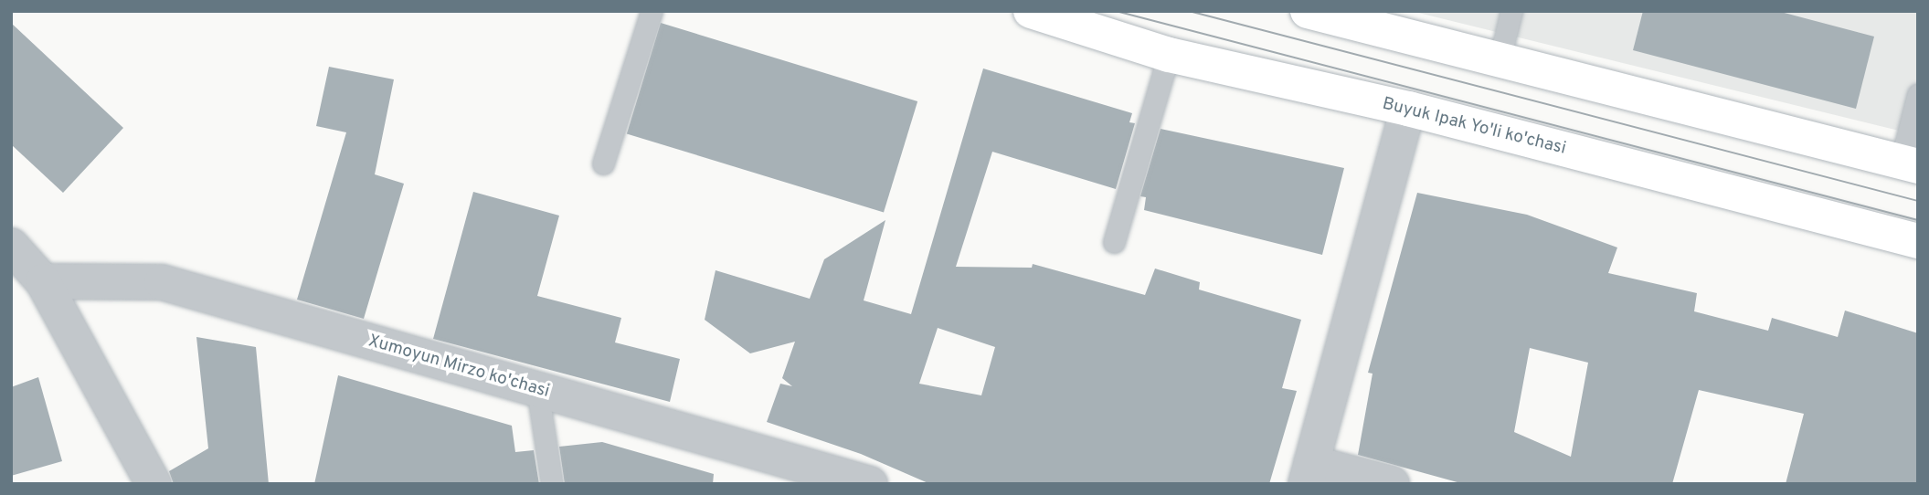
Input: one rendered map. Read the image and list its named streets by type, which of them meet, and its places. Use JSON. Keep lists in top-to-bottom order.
{
  "streets": {
    "main road": ["Buyuk Ipak Yo'li ko'chasi"],
    "street": ["Xumoyun Mirzo ko'chasi"]
  }
}
